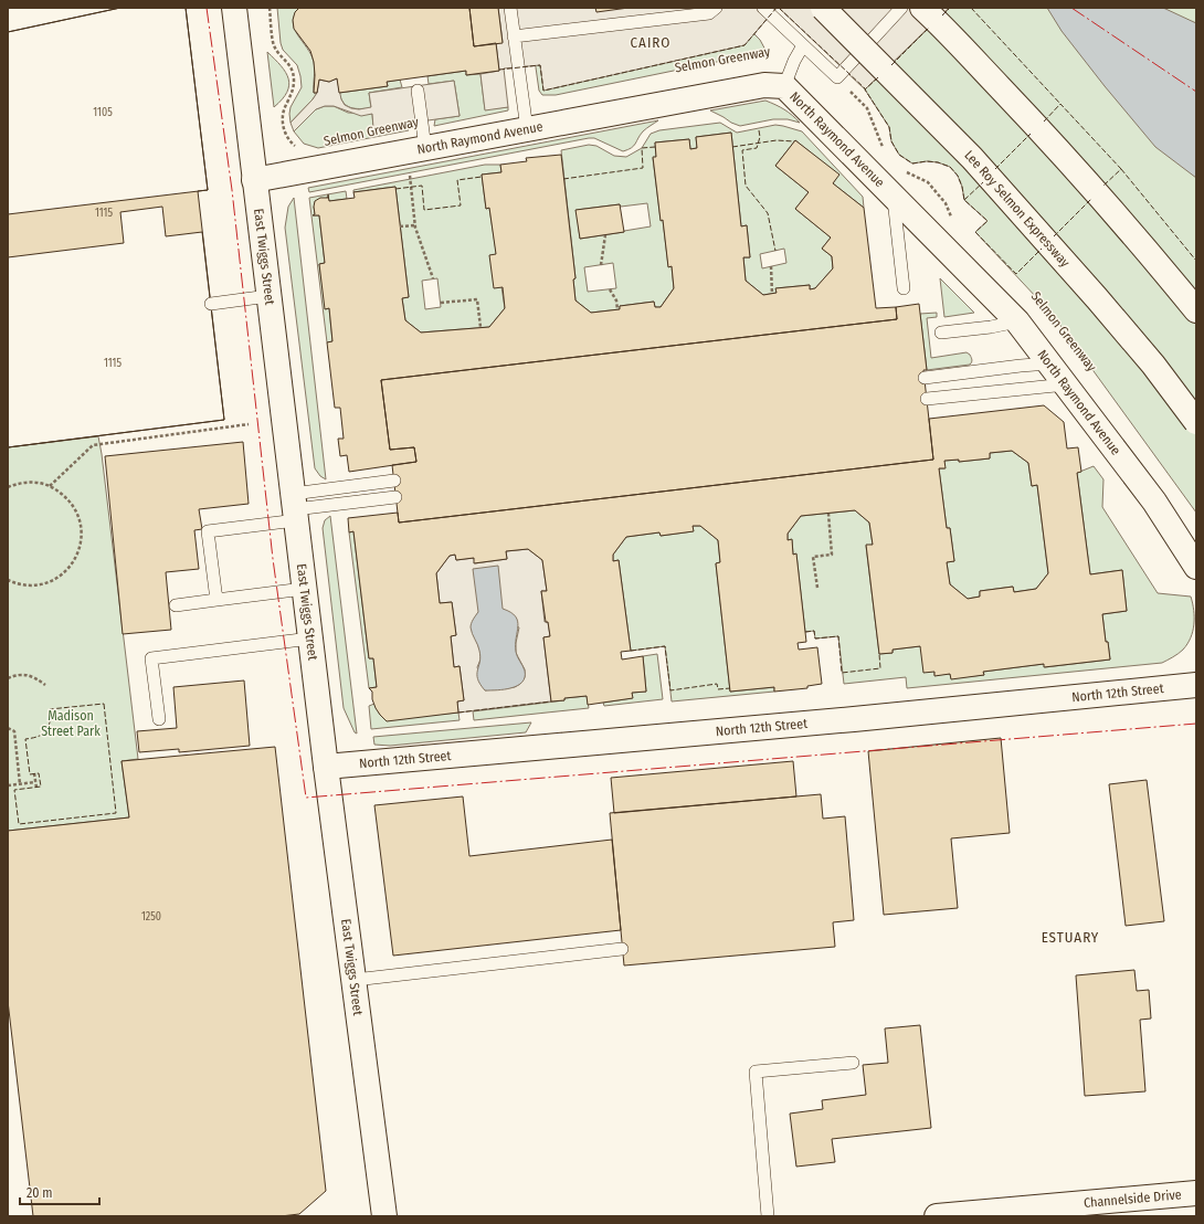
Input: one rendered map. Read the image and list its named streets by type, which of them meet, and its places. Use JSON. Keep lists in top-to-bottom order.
{
  "streets": {
    "main road": [
      "North Raymond Avenue",
      "Lee Roy Selmon Expressway",
      "East Twiggs Street",
      "North 12th Street",
      "Channelside Drive"
    ]
  },
  "crossings": [
    ["North Raymond Avenue", "East Twiggs Street"],
    ["East Twiggs Street", "North 12th Street"]
  ],
  "districts": ["CAIRO", "ESTUARY"],
  "parks": ["Madison Street Park"],
  "house_numbers": [
    "1105",
    "1115",
    "1115",
    "1250"
  ],
  "scale_bar": "20 m"
}
